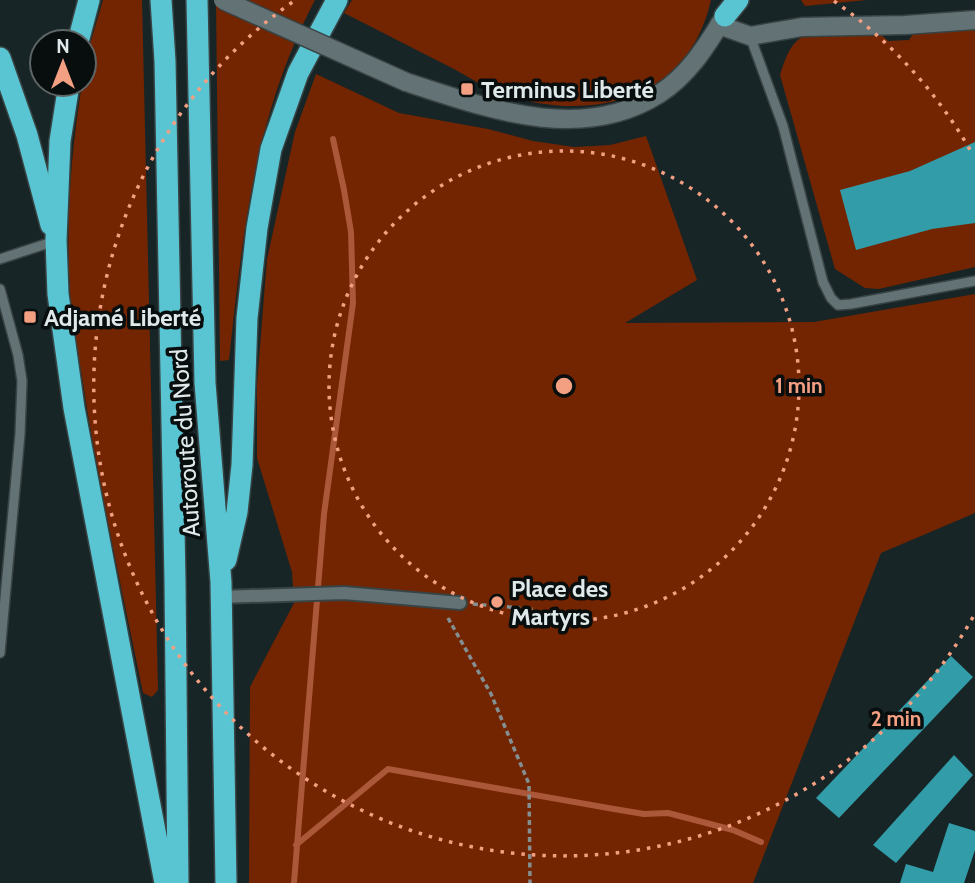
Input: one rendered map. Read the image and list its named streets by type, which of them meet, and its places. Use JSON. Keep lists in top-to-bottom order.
{
  "streets": {
    "highway": ["Autoroute du Nord"]
  },
  "places": {
    "transit": ["Terminus Liberté", "Adjamé Liberté"],
    "other": ["Place des Martyrs"]
  },
  "north": "top",
  "rings": ["1 min", "2 min"]
}
